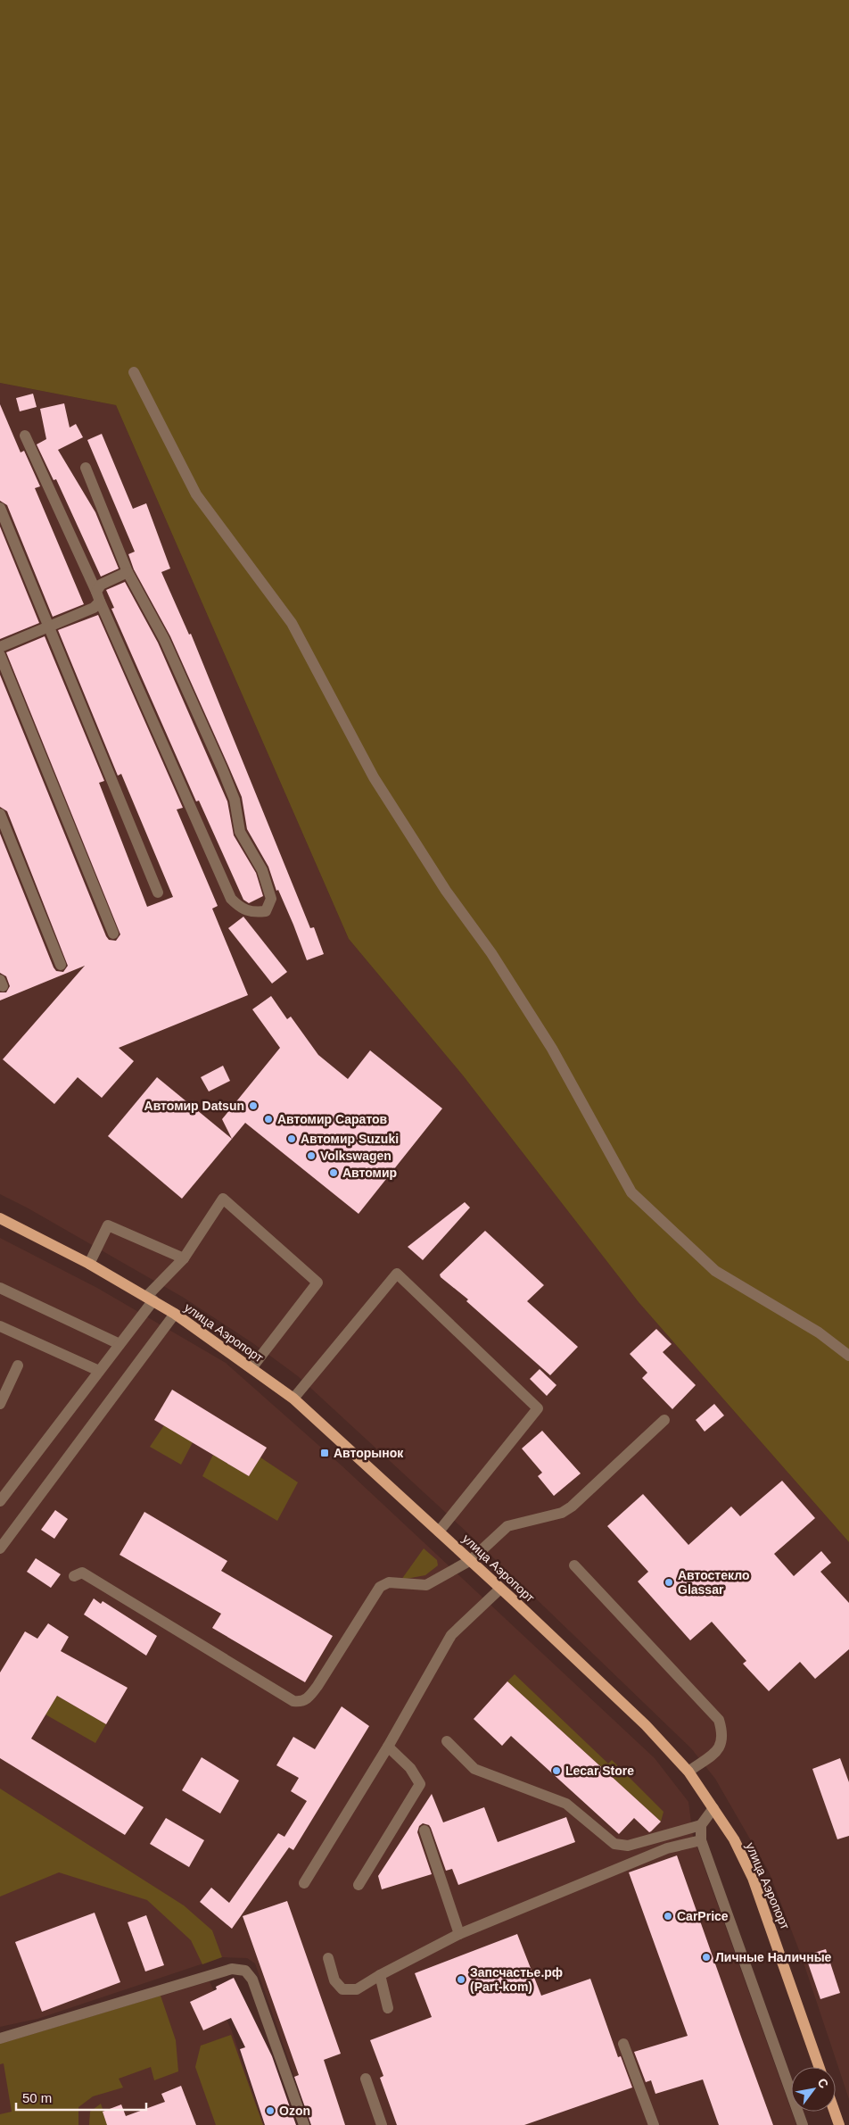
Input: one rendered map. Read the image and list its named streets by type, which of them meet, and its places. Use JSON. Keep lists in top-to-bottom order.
{
  "streets": {
    "main road": ["улица Аэропорт"]
  },
  "places": {
    "other": [
      "Автомир Datsun",
      "Автомир Саратов",
      "Автомир Suzuki",
      "Volkswagen",
      "Автомир",
      "Автостекло Glassar",
      "Lecar Store",
      "CarPrice",
      "Личные Наличные",
      "Запсчастье.рф (Part-kom)",
      "Ozon"
    ],
    "transit": ["Авторынок"]
  },
  "scale_bar": "50 m",
  "north": "top right"
}
